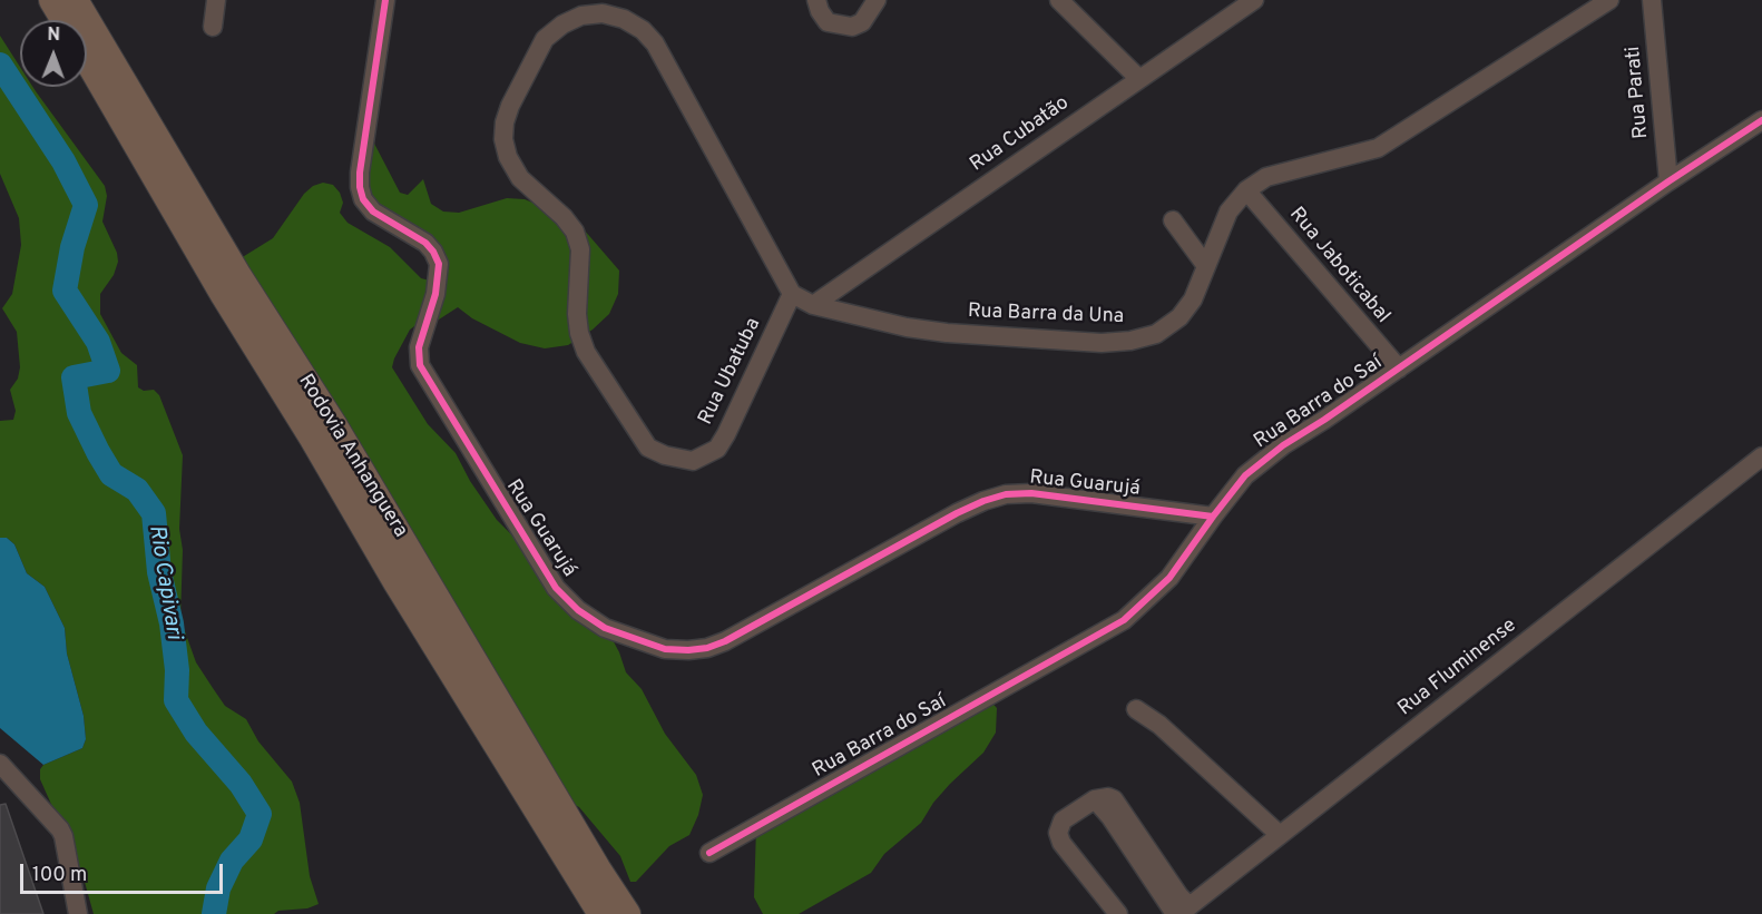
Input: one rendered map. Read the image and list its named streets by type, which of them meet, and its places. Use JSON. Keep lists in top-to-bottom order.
{
  "streets": {
    "highway": ["Rodovia Anhanguera"],
    "street": [
      "Rua Parati",
      "Rua Cubatão",
      "Rua Jaboticabal",
      "Rua Barra da Una",
      "Rua Ubatuba",
      "Rua Barra do Saí",
      "Rua Guarujá",
      "Rua Fluminense"
    ]
  },
  "crossings": [
    ["Rua Parati", "Rua Barra do Saí"],
    ["Rua Cubatão", "Rua Barra da Una"],
    ["Rua Jaboticabal", "Rua Barra da Una"],
    ["Rua Jaboticabal", "Rua Barra do Saí"],
    ["Rua Barra da Una", "Rua Ubatuba"],
    ["Rua Barra do Saí", "Rua Guarujá"]
  ],
  "water": ["Rio Capivari"],
  "scale_bar": "100 m",
  "north": "top"
}
